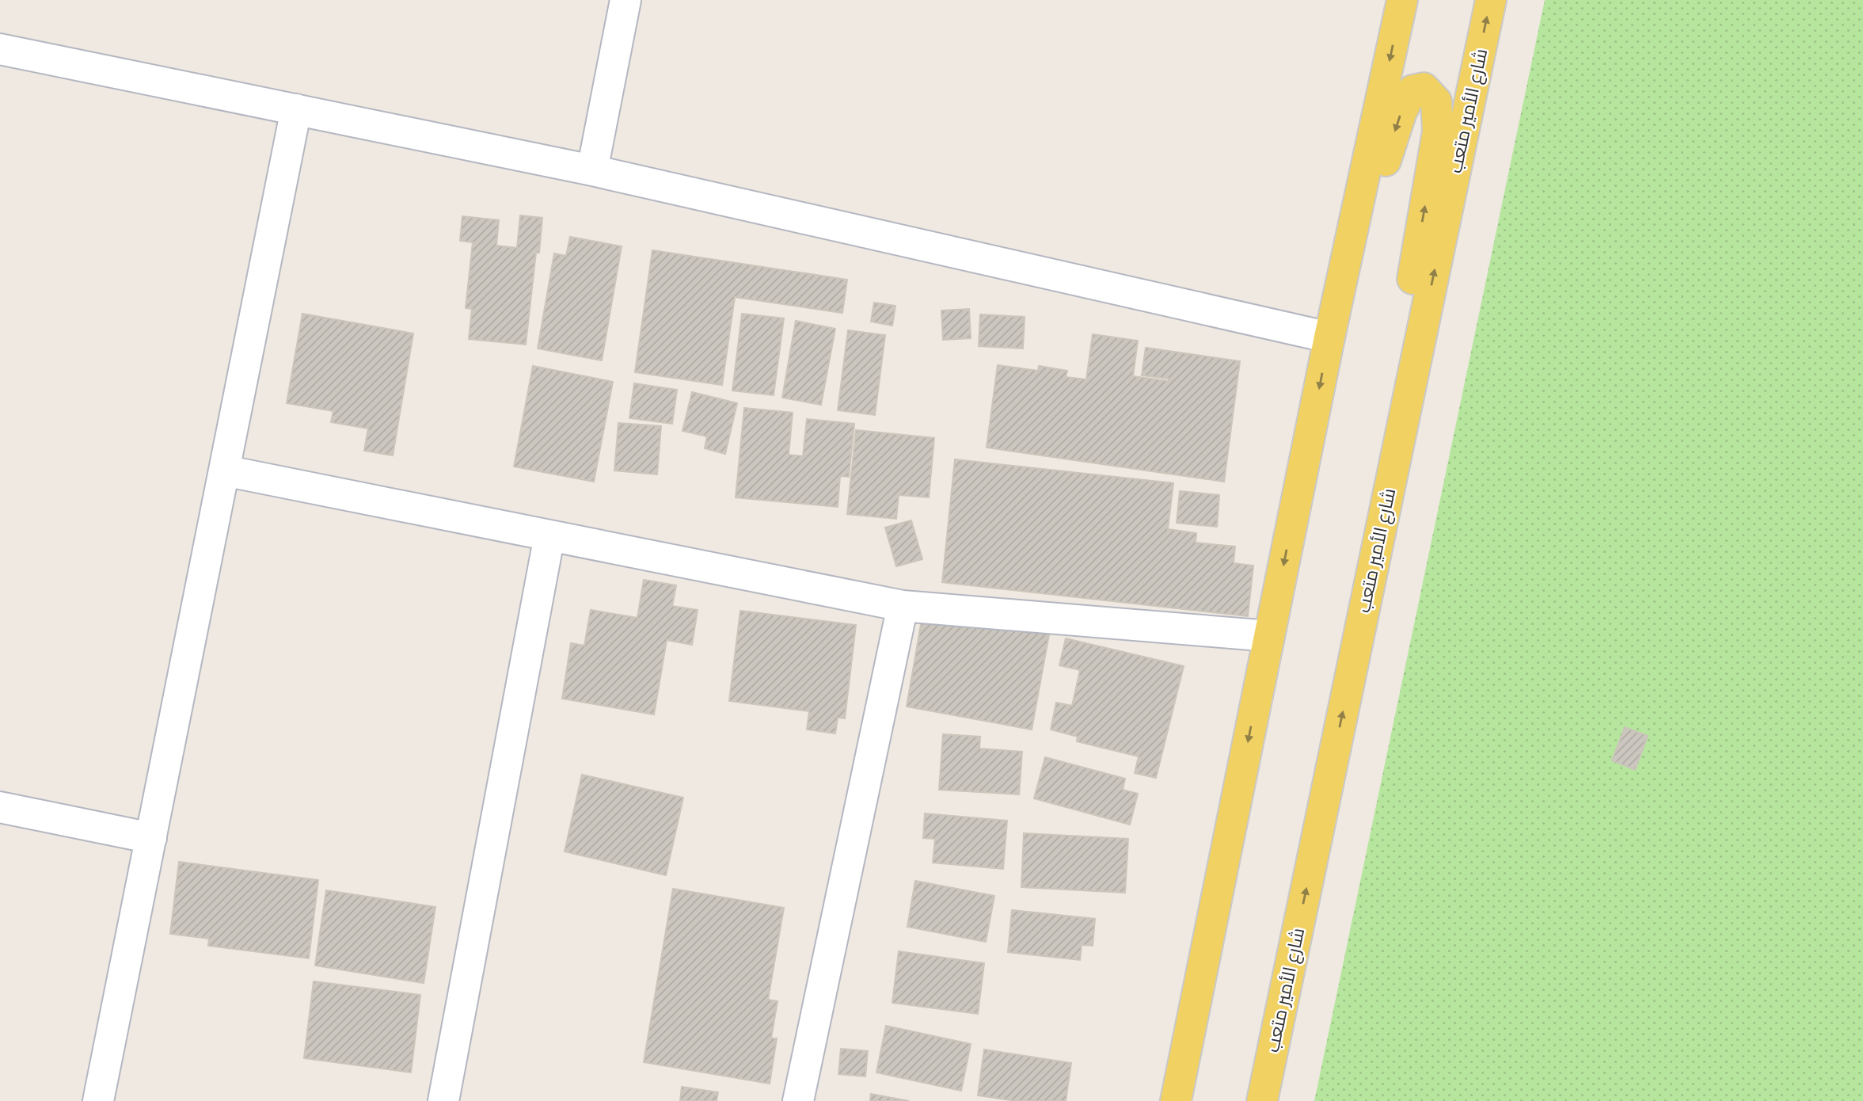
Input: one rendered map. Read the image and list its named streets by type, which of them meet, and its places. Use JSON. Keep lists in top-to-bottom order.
{
  "streets": {
    "main road": ["شارع الأمير متعب"]
  }
}
